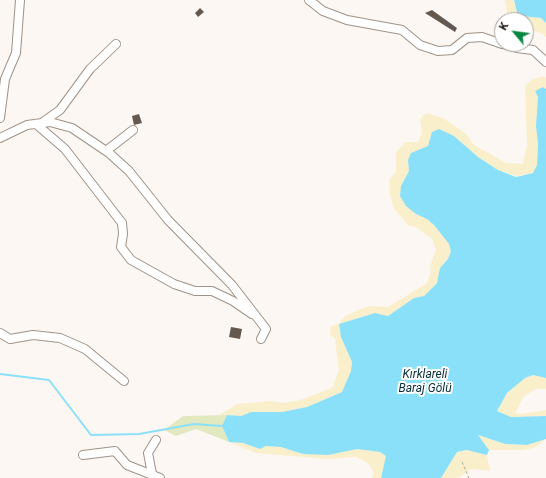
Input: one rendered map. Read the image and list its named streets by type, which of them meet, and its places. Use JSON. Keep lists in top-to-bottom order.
{
  "water": ["Kırklareli Baraj Gölü"],
  "north": "top left"
}
